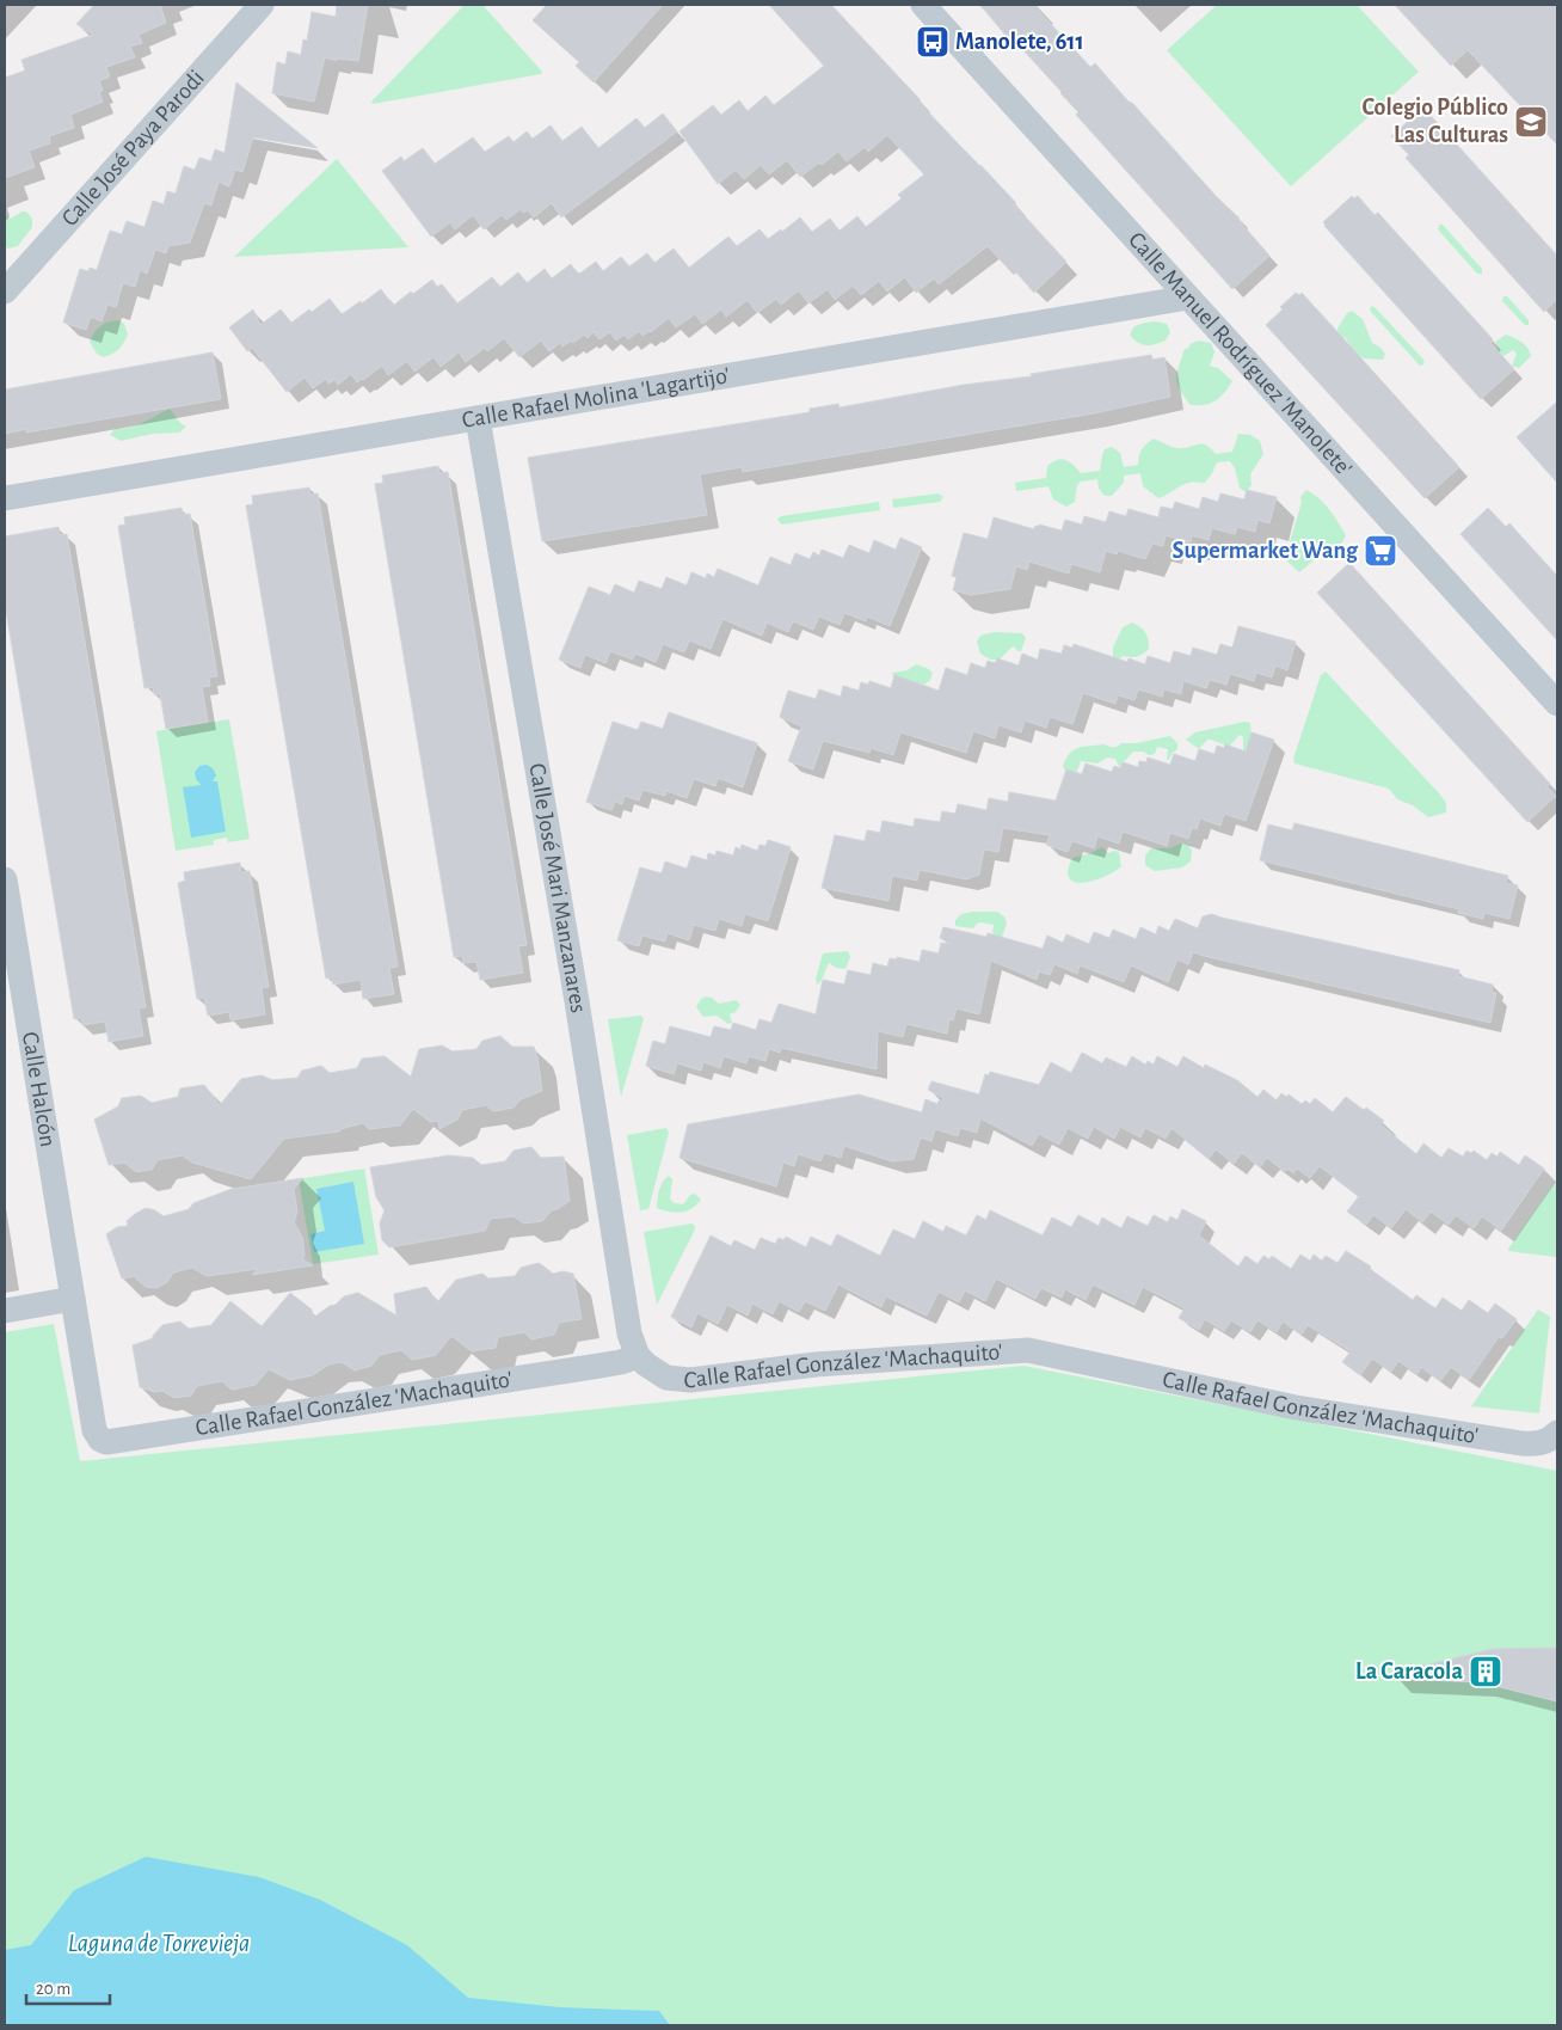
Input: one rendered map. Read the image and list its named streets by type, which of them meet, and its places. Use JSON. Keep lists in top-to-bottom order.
{
  "streets": {
    "street": [
      "Calle José Paya Parodi",
      "Calle Manuel Rodríguez 'Manolete'",
      "Calle Rafael Molina 'Lagartijo'",
      "Calle José Mari Manzanares",
      "Calle Halcón",
      "Calle Rafael González 'Machaquito'"
    ]
  },
  "crossings": [
    ["Calle Manuel Rodríguez 'Manolete'", "Calle Rafael Molina 'Lagartijo'"],
    ["Calle Rafael Molina 'Lagartijo'", "Calle José Mari Manzanares"],
    ["Calle José Mari Manzanares", "Calle Rafael González 'Machaquito'"],
    ["Calle Halcón", "Calle Rafael González 'Machaquito'"]
  ],
  "water": ["Laguna de Torrevieja"],
  "places": {
    "bus stop": ["Manolete, 611"],
    "school or university": ["Colegio Público Las Culturas"],
    "supermarket": ["Supermarket Wang"],
    "building": ["La Caracola"]
  },
  "scale_bar": "20 m"
}
